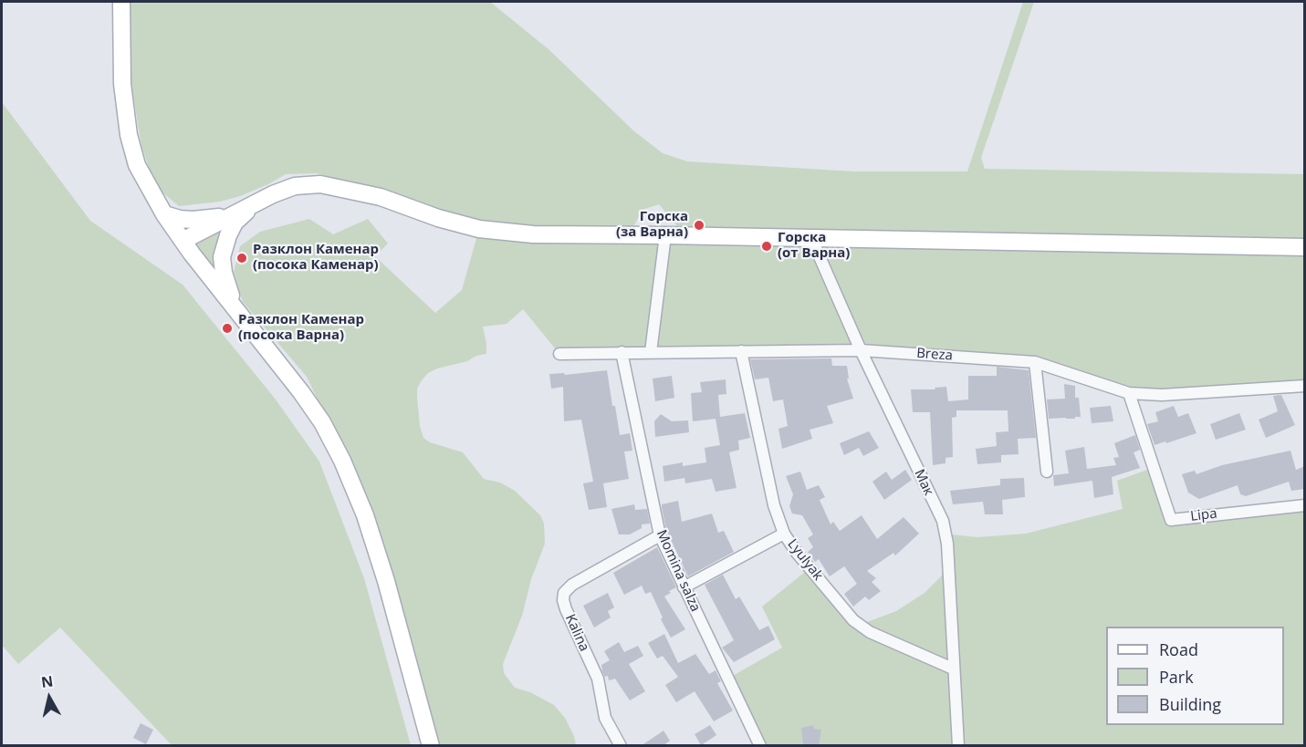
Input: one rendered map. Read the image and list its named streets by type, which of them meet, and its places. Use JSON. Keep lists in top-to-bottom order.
{
  "streets": {
    "street": [
      "Breza",
      "Мак",
      "Lipa",
      "Lyulyak",
      "Momina salza",
      "Kalina"
    ]
  },
  "crossings": [
    ["Breza", "Мак"],
    ["Breza", "Lipa"],
    ["Breza", "Lyulyak"],
    ["Breza", "Momina salza"],
    ["Мак", "Lyulyak"],
    ["Momina salza", "Kalina"]
  ],
  "places": [
    "Горска (за Варна)",
    "Горска (от Варна)",
    "Разклон Каменар (посока Каменар)",
    "Разклон Каменар (посока Варна)"
  ],
  "legend": ["Road", "Park", "Building"],
  "north": "top"
}
